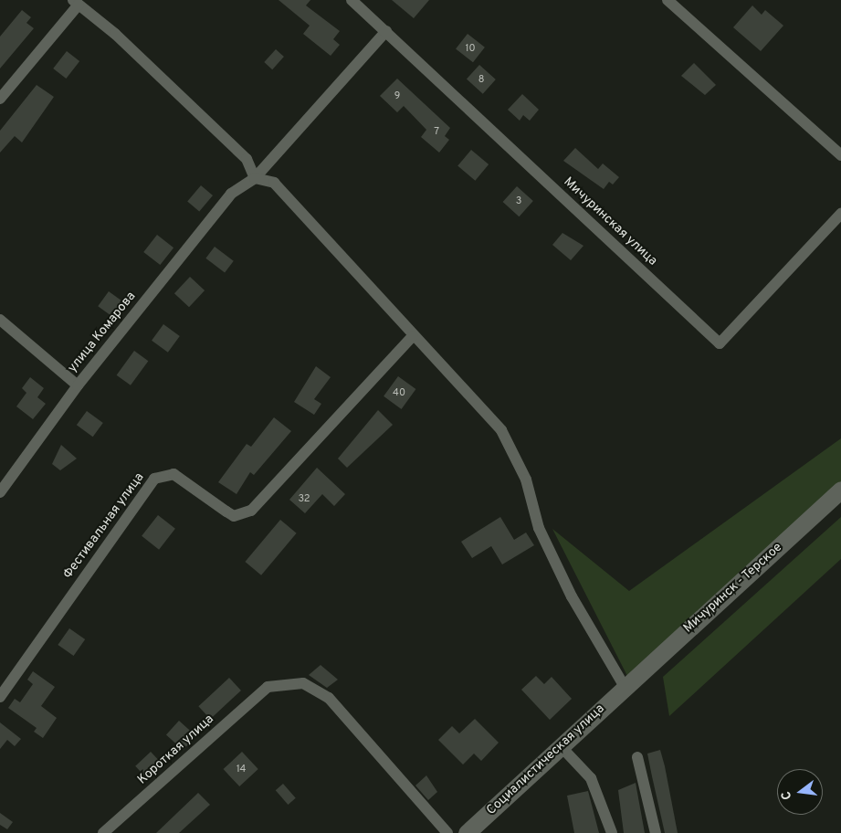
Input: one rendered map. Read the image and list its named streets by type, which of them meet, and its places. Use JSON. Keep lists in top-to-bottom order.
{
  "streets": {
    "street": [
      "Мичуринская улица",
      "улица Комарова",
      "Фестивальная улица",
      "Мичуринск - Терское",
      "Короткая улица",
      "Социалистическая улица"
    ]
  },
  "crossings": [
    ["Мичуринская улица", "улица Комарова"],
    ["Мичуринск - Терское", "Социалистическая улица"]
  ],
  "house_numbers": [
    "10",
    "8",
    "9",
    "7",
    "3",
    "40",
    "32",
    "14"
  ],
  "north": "left"
}
